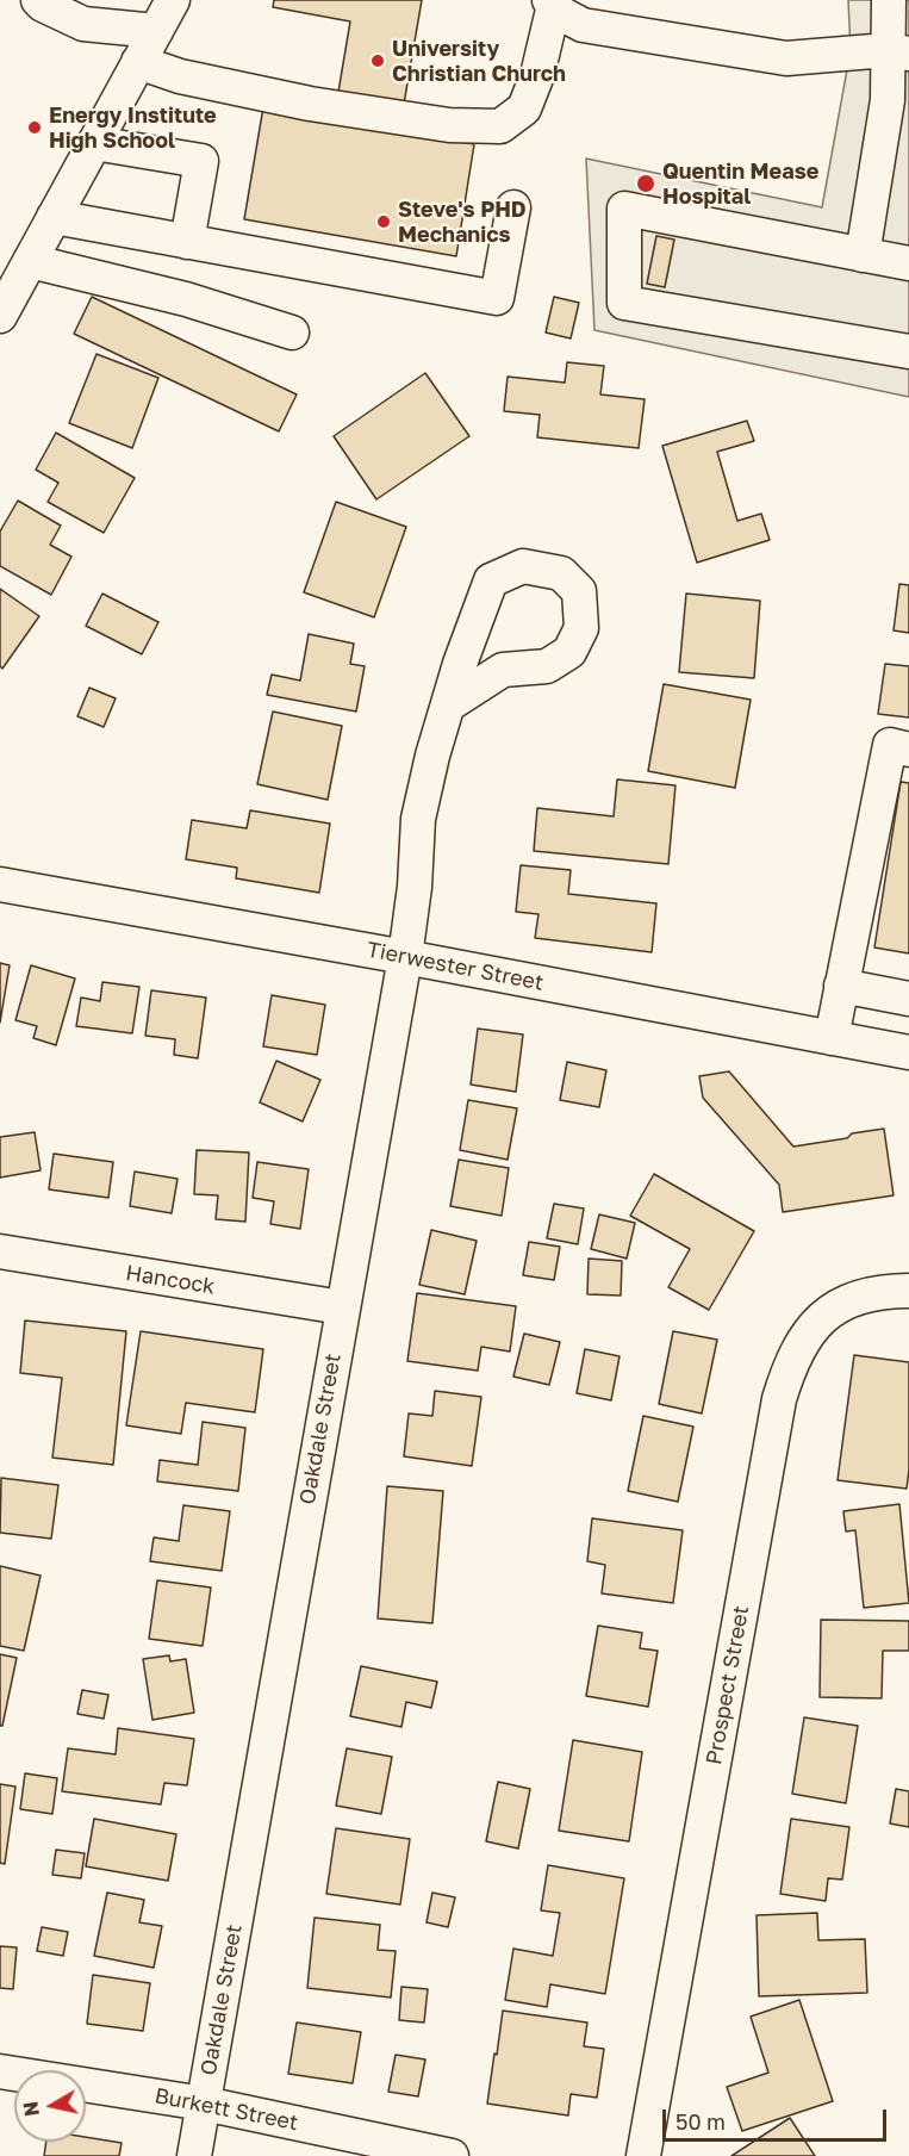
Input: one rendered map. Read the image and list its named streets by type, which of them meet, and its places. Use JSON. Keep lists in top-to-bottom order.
{
  "streets": {
    "street": [
      "Tierwester Street",
      "Hancock",
      "Oakdale Street",
      "Prospect Street",
      "Burkett Street"
    ]
  },
  "crossings": [
    ["Tierwester Street", "Oakdale Street"],
    ["Hancock", "Oakdale Street"],
    ["Oakdale Street", "Burkett Street"]
  ],
  "places": [
    "University Christian Church",
    "Energy Institute High School",
    "Quentin Mease Hospital",
    "Steve's PHD Mechanics"
  ],
  "scale_bar": "50 m",
  "north": "left"
}
